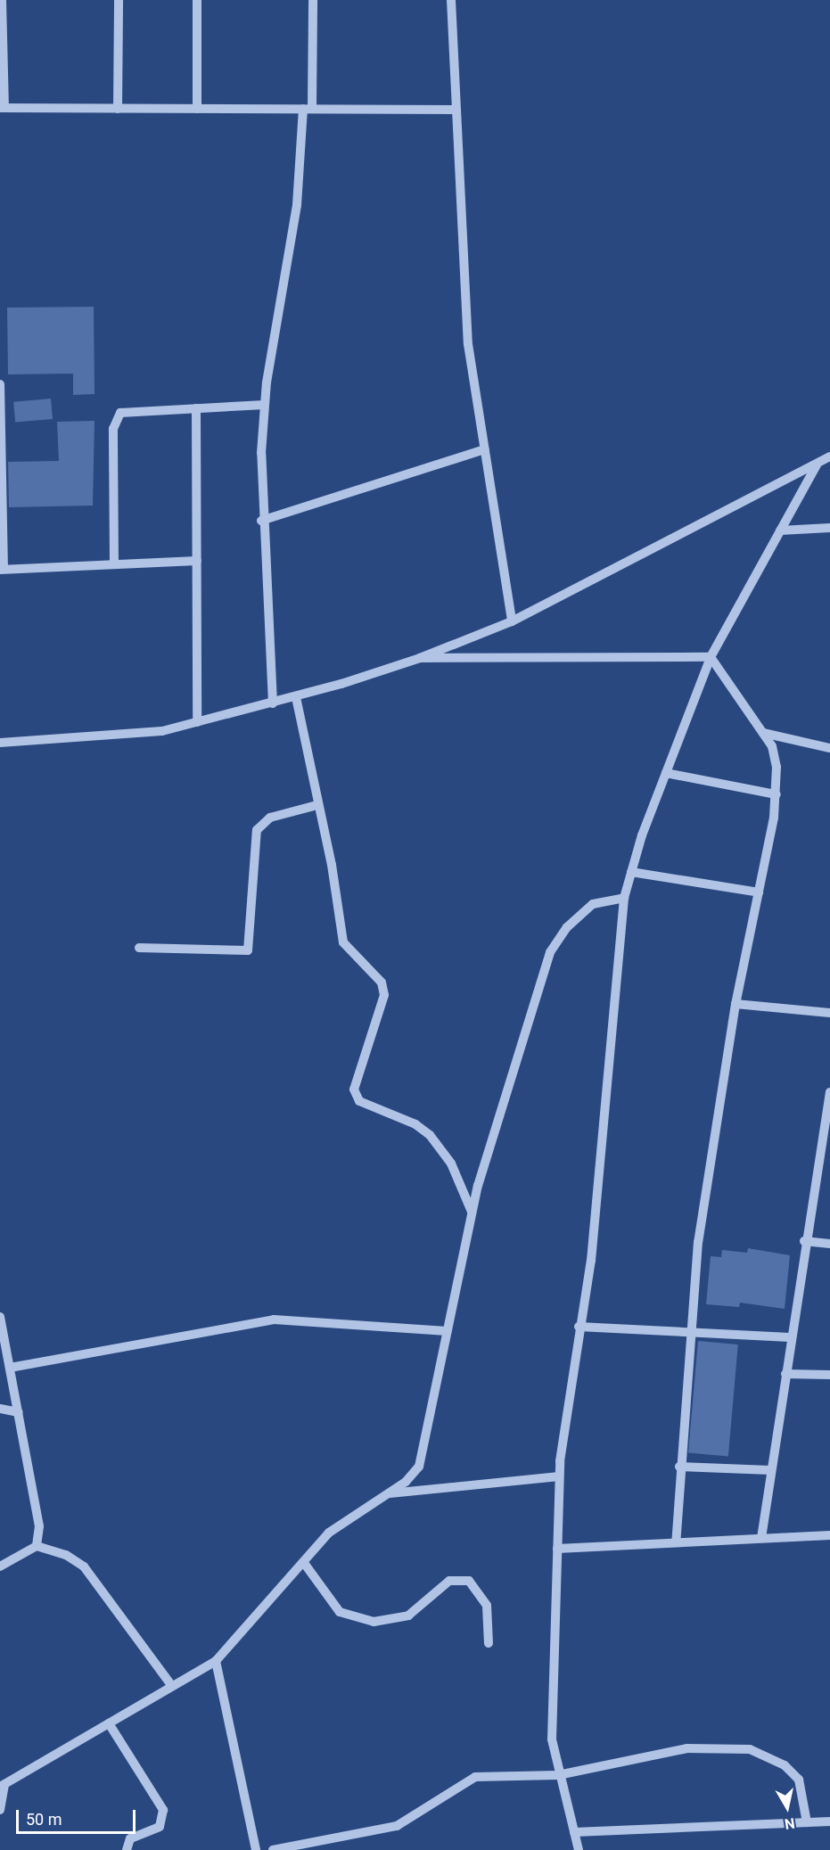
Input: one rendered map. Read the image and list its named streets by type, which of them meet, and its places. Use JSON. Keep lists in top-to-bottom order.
{
  "scale_bar": "50 m",
  "north": "bottom"
}
